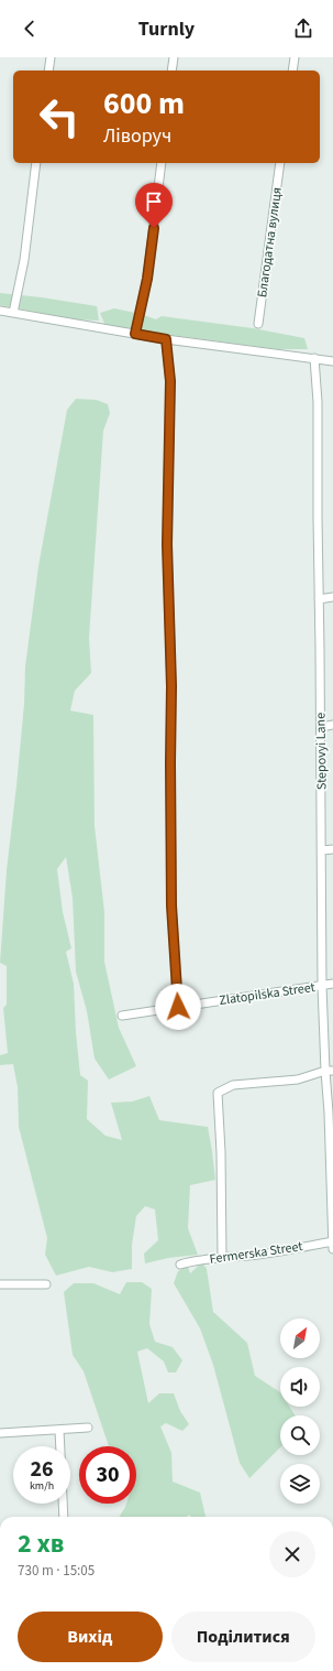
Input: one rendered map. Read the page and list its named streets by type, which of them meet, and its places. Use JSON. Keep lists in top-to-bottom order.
{
  "streets": {
    "street": [
      "Благодатна вулиця",
      "Stepovyi Lane",
      "Zlatopilska Street",
      "Fermerska Street"
    ]
  },
  "crossings": [
    ["Stepovyi Lane", "Zlatopilska Street"],
    ["Stepovyi Lane", "Fermerska Street"]
  ],
  "north": "top right",
  "page": {
    "header": "Turnly",
    "turn": ["600 m", "Ліворуч"],
    "speed": "26 km/h",
    "limit": "30",
    "heading": ["2 хв", "730 m · 15:05"],
    "buttons": ["Вихід", "Поділитися"]
  }
}
